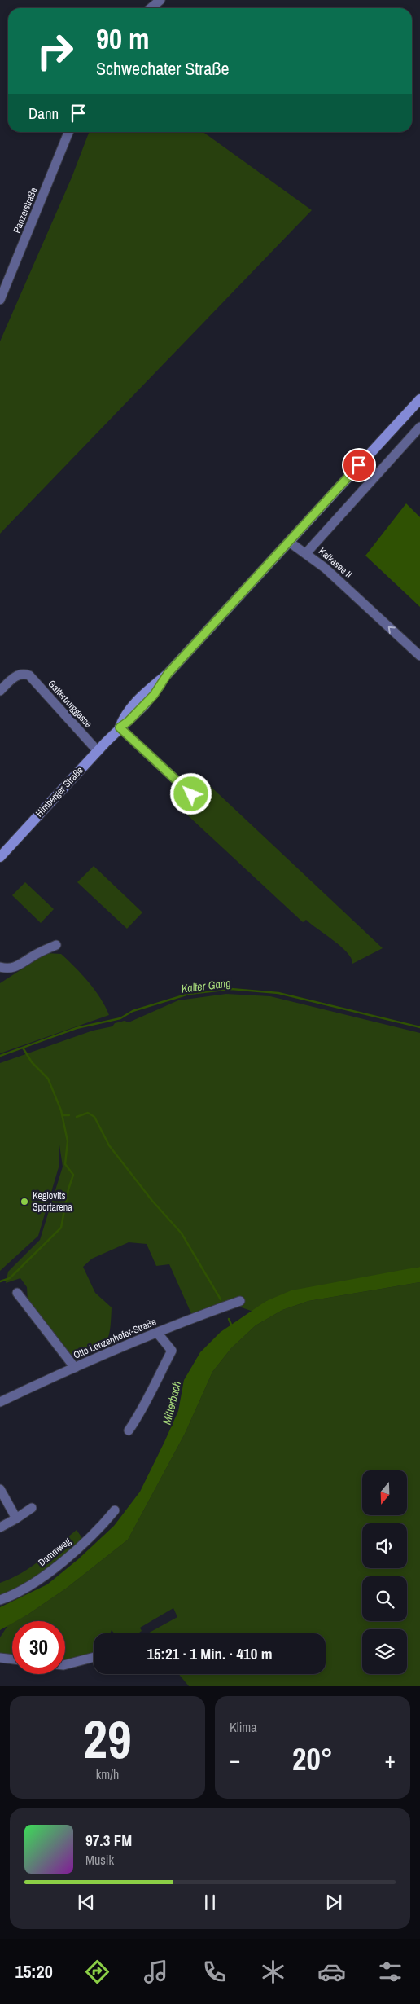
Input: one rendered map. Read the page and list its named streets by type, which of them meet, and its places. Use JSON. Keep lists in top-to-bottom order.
{
  "streets": {
    "main road": ["Himberger Straße"],
    "street": [
      "Panzerstraße",
      "Kafkasee II",
      "Gatterburggasse",
      "Otto Lenzenhofer-Straße",
      "Dammweg"
    ]
  },
  "crossings": [
    ["Gatterburggasse", "Himberger Straße"]
  ],
  "one_way": ["Kafkasee II"],
  "water": ["Kalter Gang", "Mitterbach"],
  "places": ["Keglovits Sportarena"],
  "north": "bottom",
  "page": {
    "turn": ["90 m", "Schwechater Straße"],
    "then": "Dann",
    "limit": "30",
    "trip": "15:21 · 1 Min. · 410 m",
    "tile": [
      ["29", "km/h"],
      "Klima"
    ],
    "heat": ["−", "20°", "+"],
    "song": ["97.3 FM", "Musik"],
    "tabs": "15:20"
  }
}
